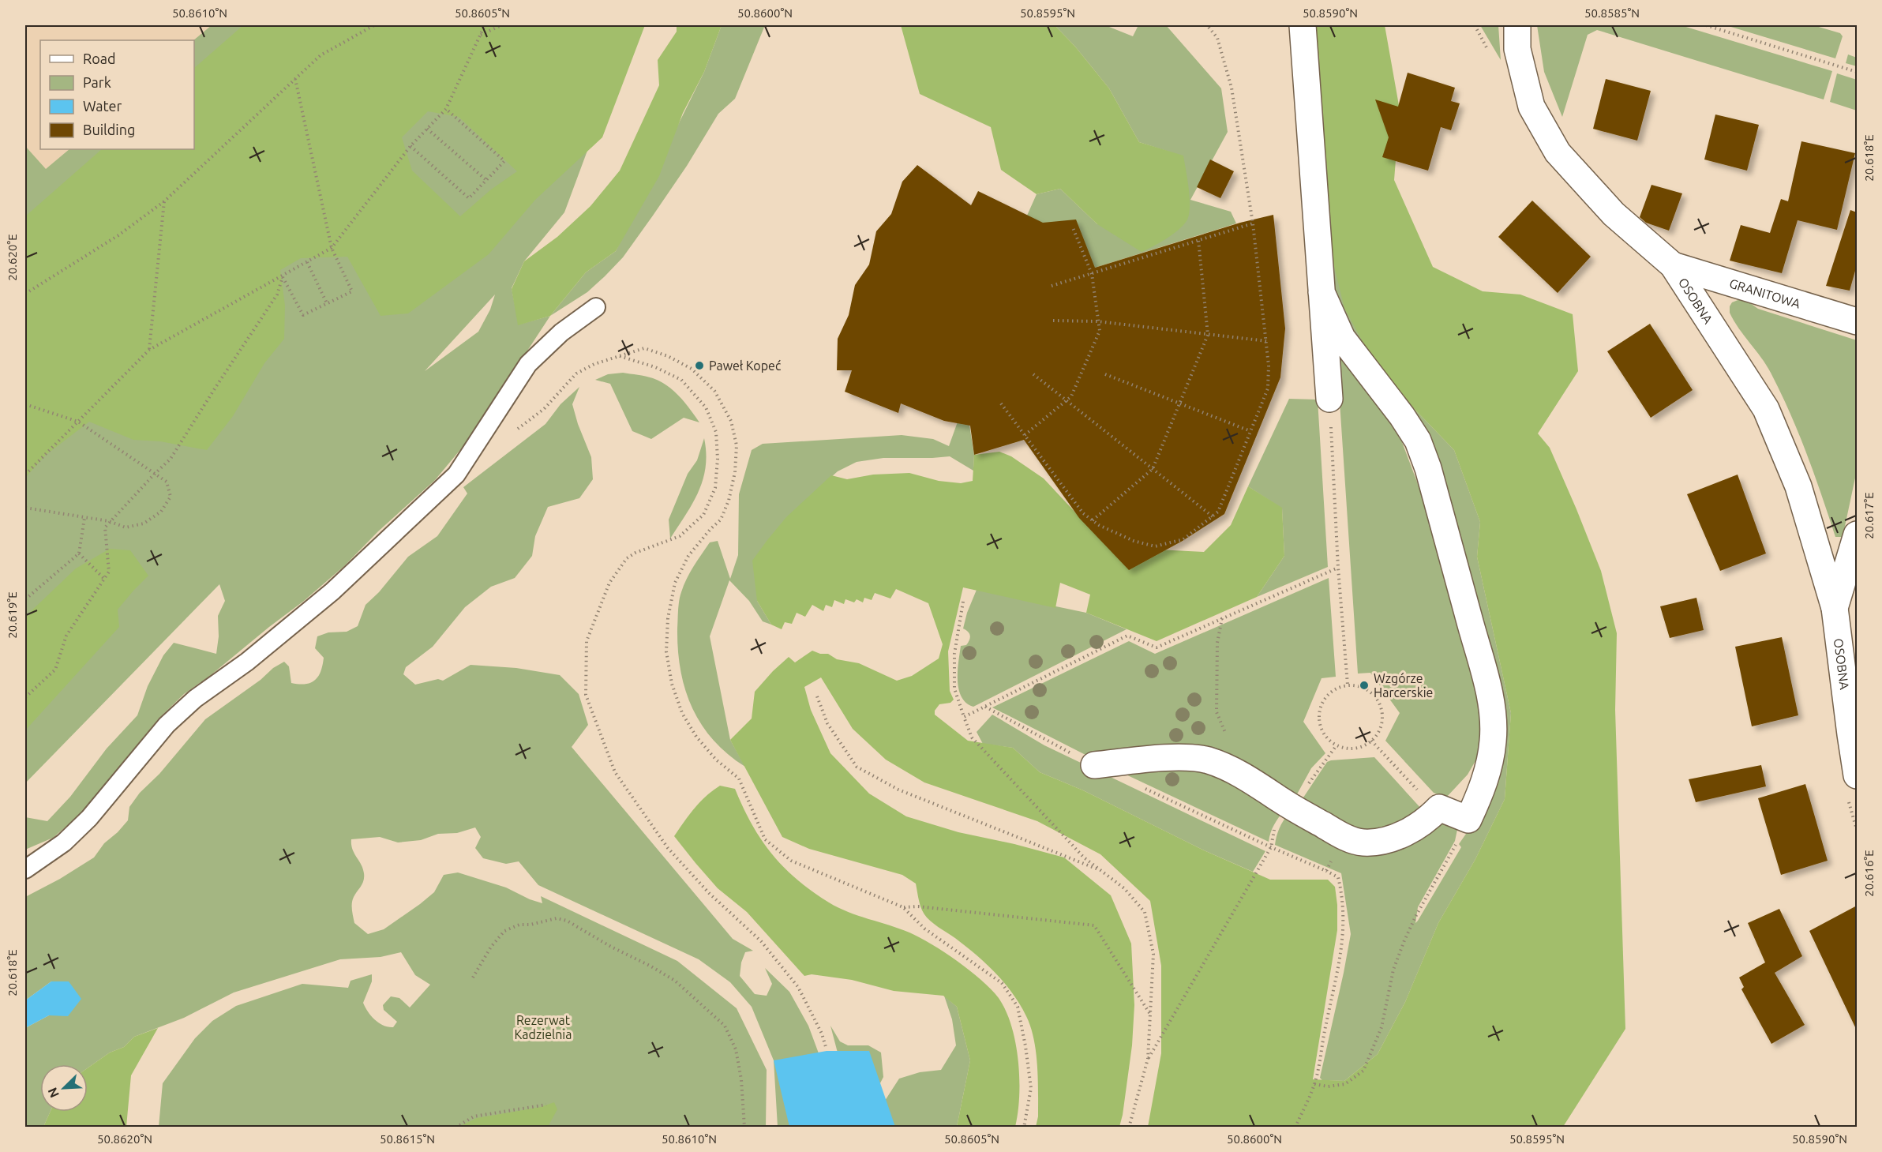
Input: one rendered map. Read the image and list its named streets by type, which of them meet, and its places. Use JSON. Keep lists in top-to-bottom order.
{
  "streets": {
    "street": ["GRANITOWA", "OSOBNA"]
  },
  "crossings": [
    ["GRANITOWA", "OSOBNA"]
  ],
  "parks": ["Rezerwat Kadzielnia"],
  "places": ["Paweł Kopeć", "Wzgórze Harcerskie"],
  "legend": [
    "Road",
    "Park",
    "Water",
    "Building"
  ],
  "north": "bottom left",
  "coordinates": [
    "50.8610°N",
    "50.8605°N",
    "50.8600°N",
    "50.8595°N",
    "50.8590°N",
    "50.8585°N",
    "20.618°E",
    "20.620°E",
    "20.617°E",
    "20.619°E",
    "20.616°E",
    "50.8620°N",
    "50.8615°N"
  ]
}
